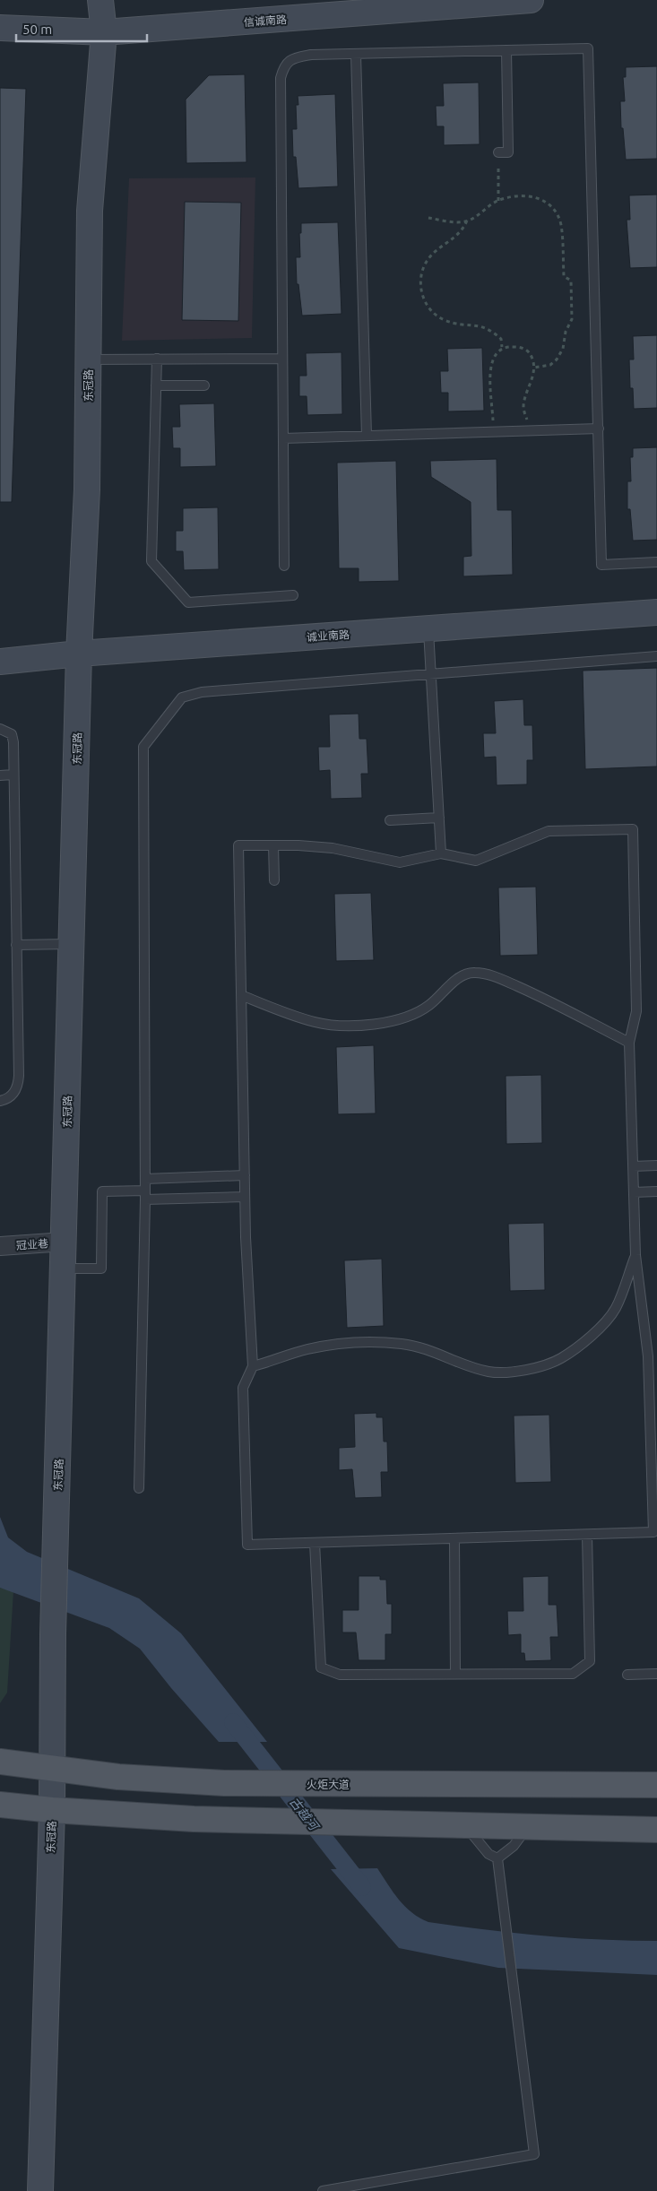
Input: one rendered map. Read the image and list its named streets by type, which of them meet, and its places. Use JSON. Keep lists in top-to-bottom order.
{
  "streets": {
    "main road": [
      "信诚南路",
      "东冠路",
      "诚业南路",
      "火炬大道"
    ],
    "street": ["冠业巷"]
  },
  "crossings": [
    ["信诚南路", "东冠路"],
    ["东冠路", "诚业南路"],
    ["东冠路", "冠业巷"],
    ["东冠路", "火炬大道"]
  ],
  "water": ["古越河"],
  "scale_bar": "50 m"
}
